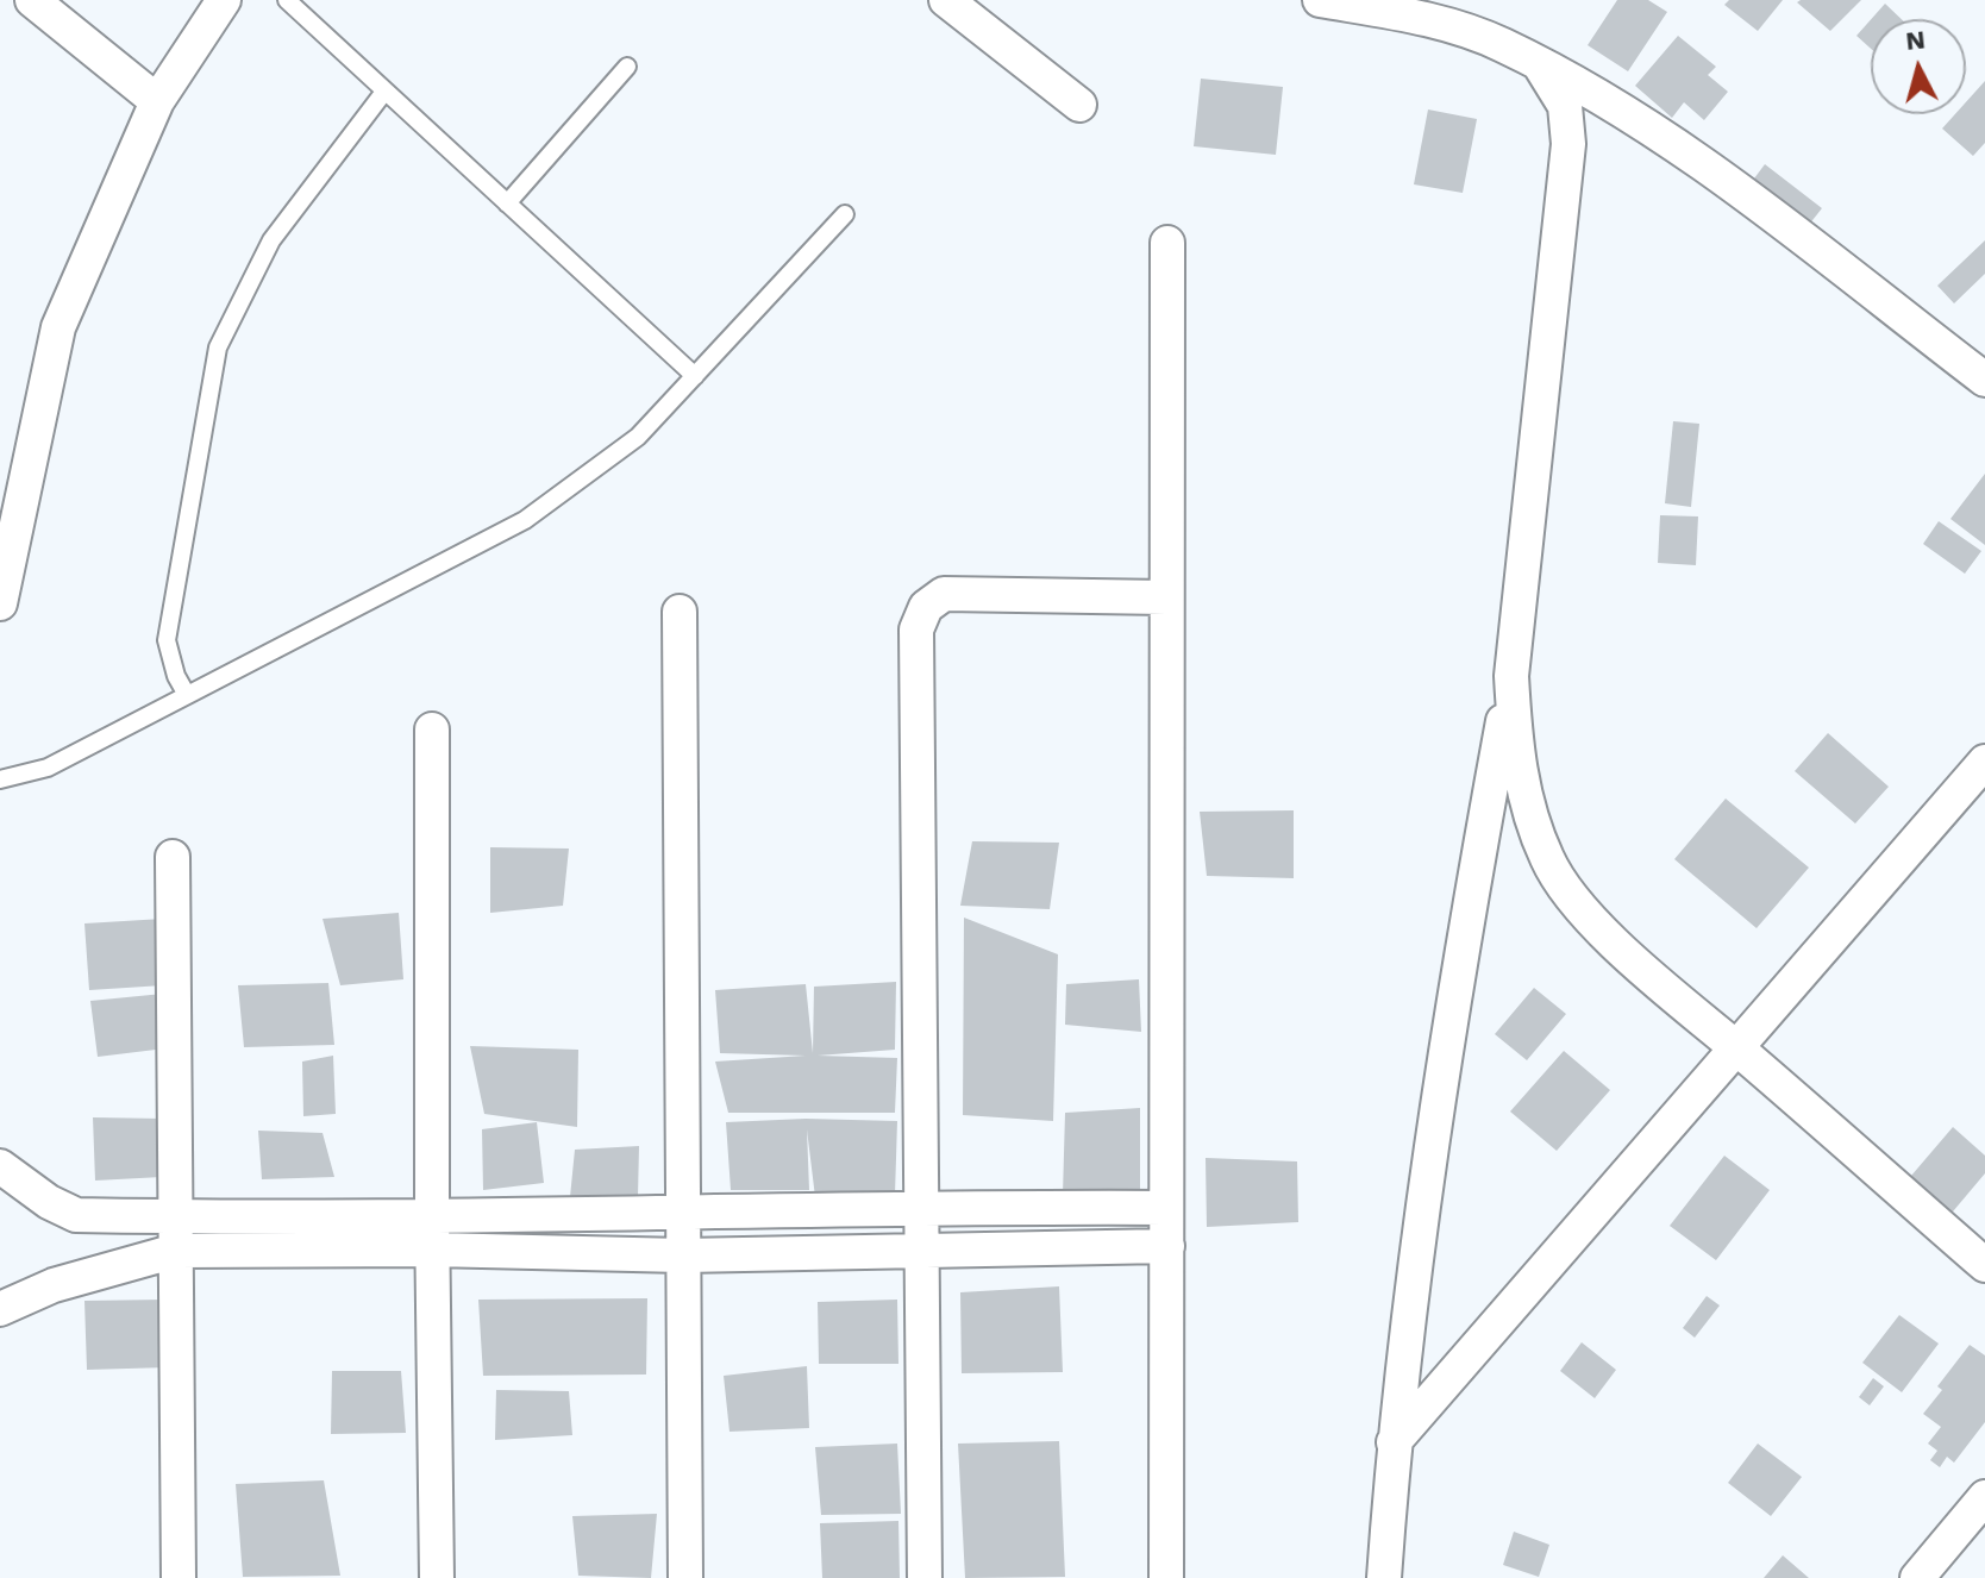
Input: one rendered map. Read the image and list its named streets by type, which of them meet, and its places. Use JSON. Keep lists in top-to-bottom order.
{
  "north": "top"
}
